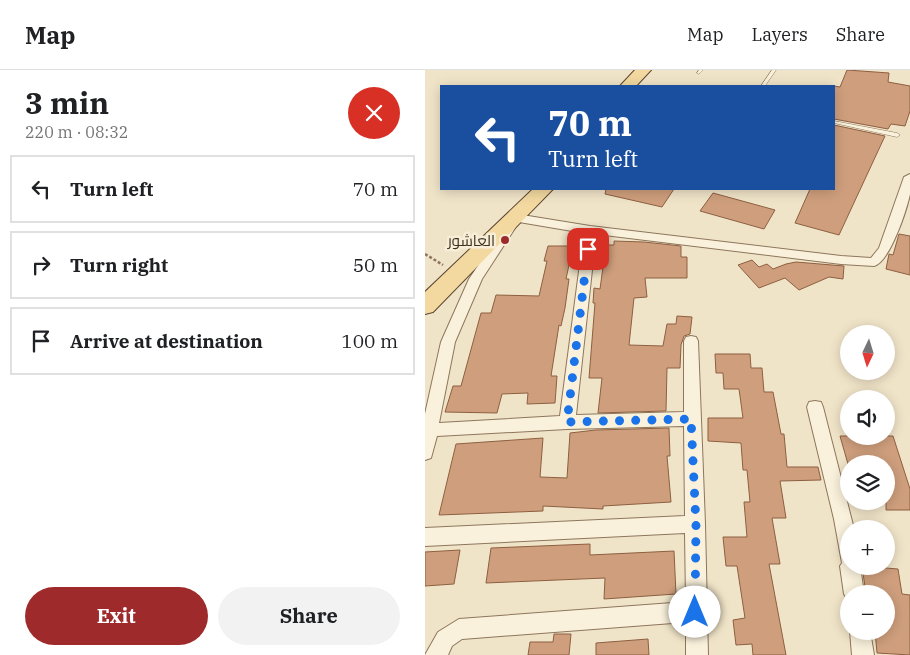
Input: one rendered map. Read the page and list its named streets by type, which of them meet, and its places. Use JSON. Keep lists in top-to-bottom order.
{
  "places": ["العاشور"],
  "north": "bottom",
  "page": {
    "header": "Map",
    "nav": ["Map", "Layers", "Share"],
    "heading": ["3 min", "220 m · 08:32"],
    "turn": ["70 m", "Turn left"],
    "list": [
      {
        "name": "Turn left",
        "value": "70 m"
      },
      {
        "name": "Turn right",
        "value": "50 m"
      },
      {
        "name": "Arrive at destination",
        "value": "100 m"
      }
    ],
    "map_buttons": ["+", "−"],
    "buttons": ["Exit", "Share"]
  }
}
